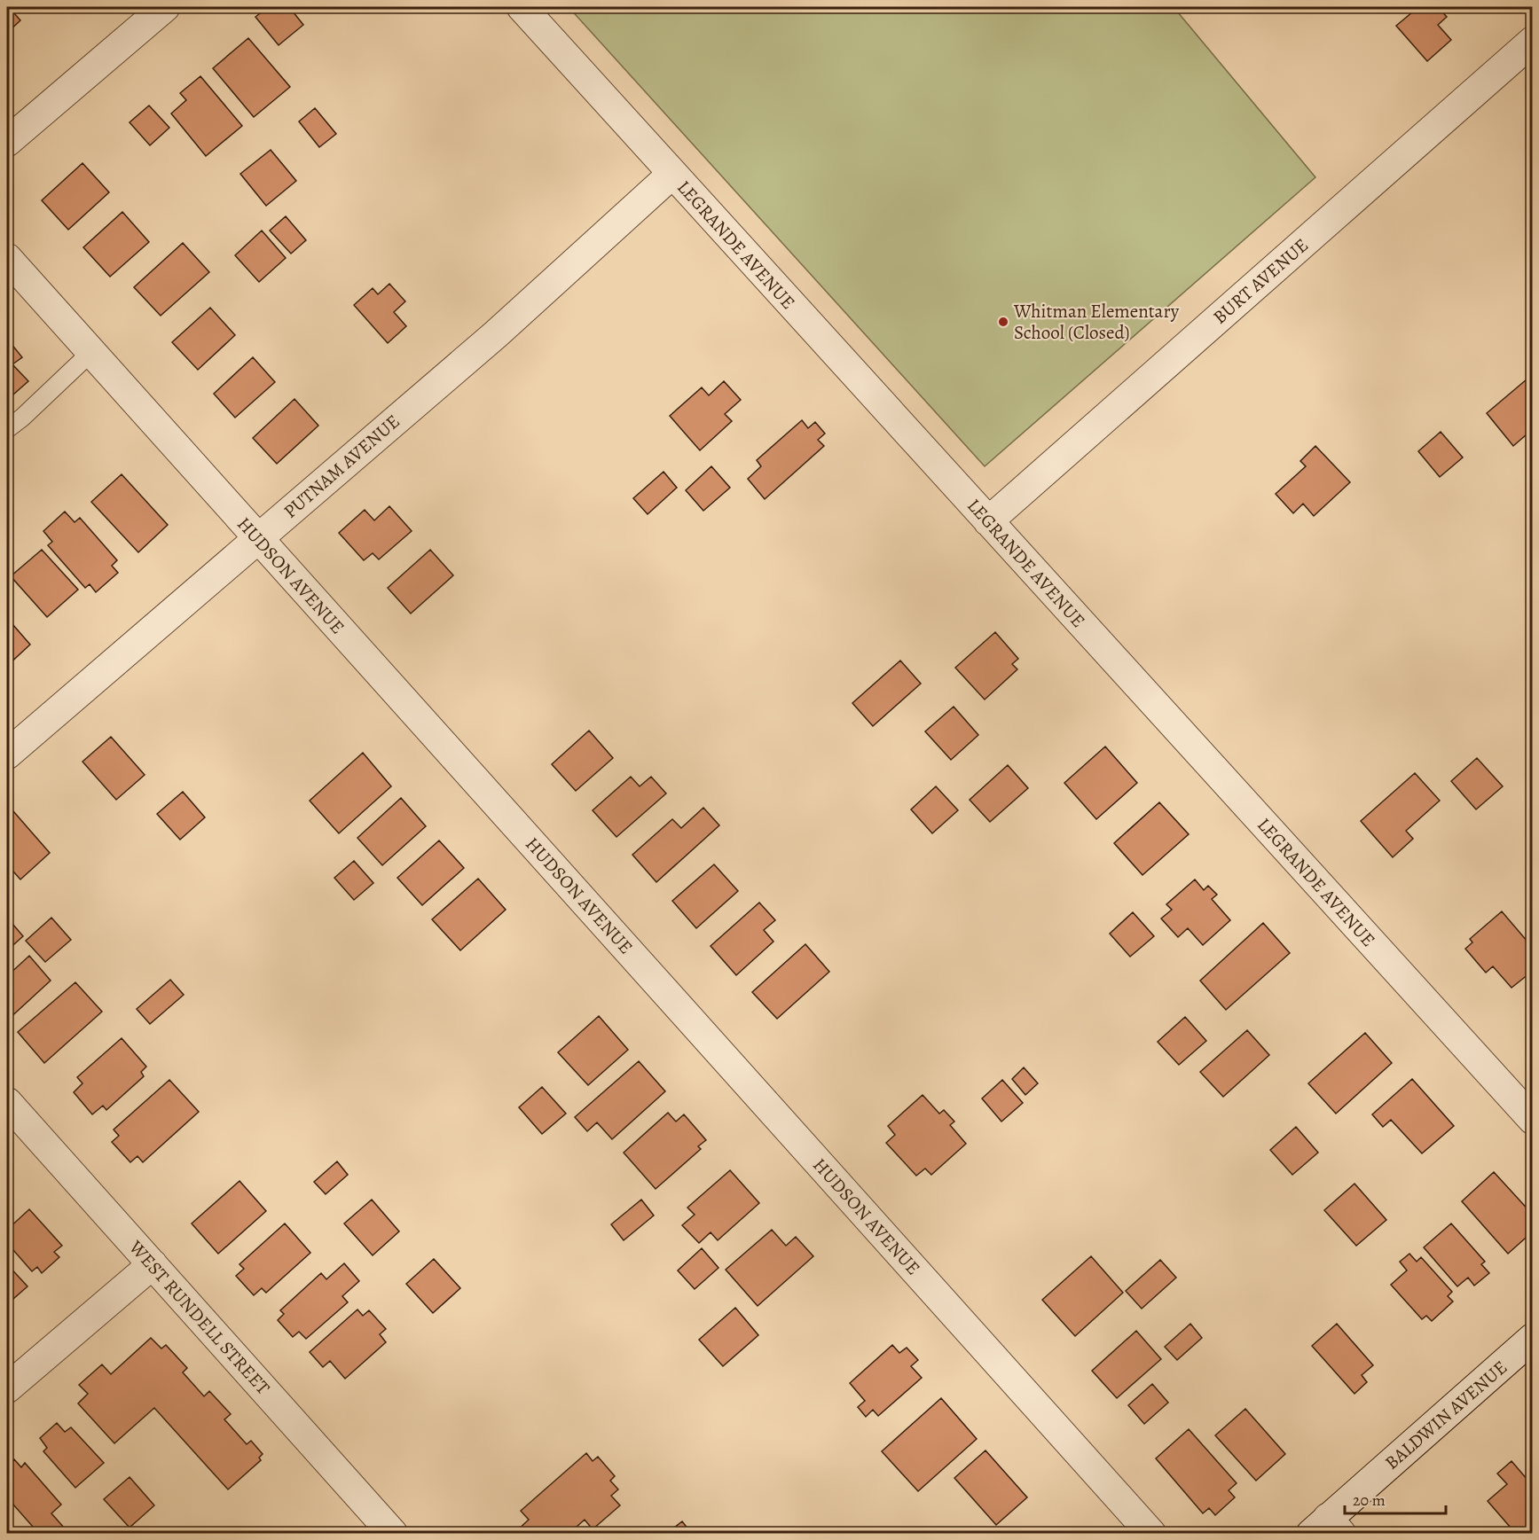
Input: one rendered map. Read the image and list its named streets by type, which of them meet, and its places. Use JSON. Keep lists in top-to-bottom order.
{
  "streets": {
    "street": [
      "LEGRANDE AVENUE",
      "BURT AVENUE",
      "PUTNAM AVENUE",
      "HUDSON AVENUE",
      "WEST RUNDELL STREET",
      "BALDWIN AVENUE"
    ]
  },
  "crossings": [
    ["LEGRANDE AVENUE", "BURT AVENUE"],
    ["LEGRANDE AVENUE", "PUTNAM AVENUE"],
    ["PUTNAM AVENUE", "HUDSON AVENUE"]
  ],
  "places": ["Whitman Elementary School (Closed)"],
  "scale_bar": "20 m"
}
